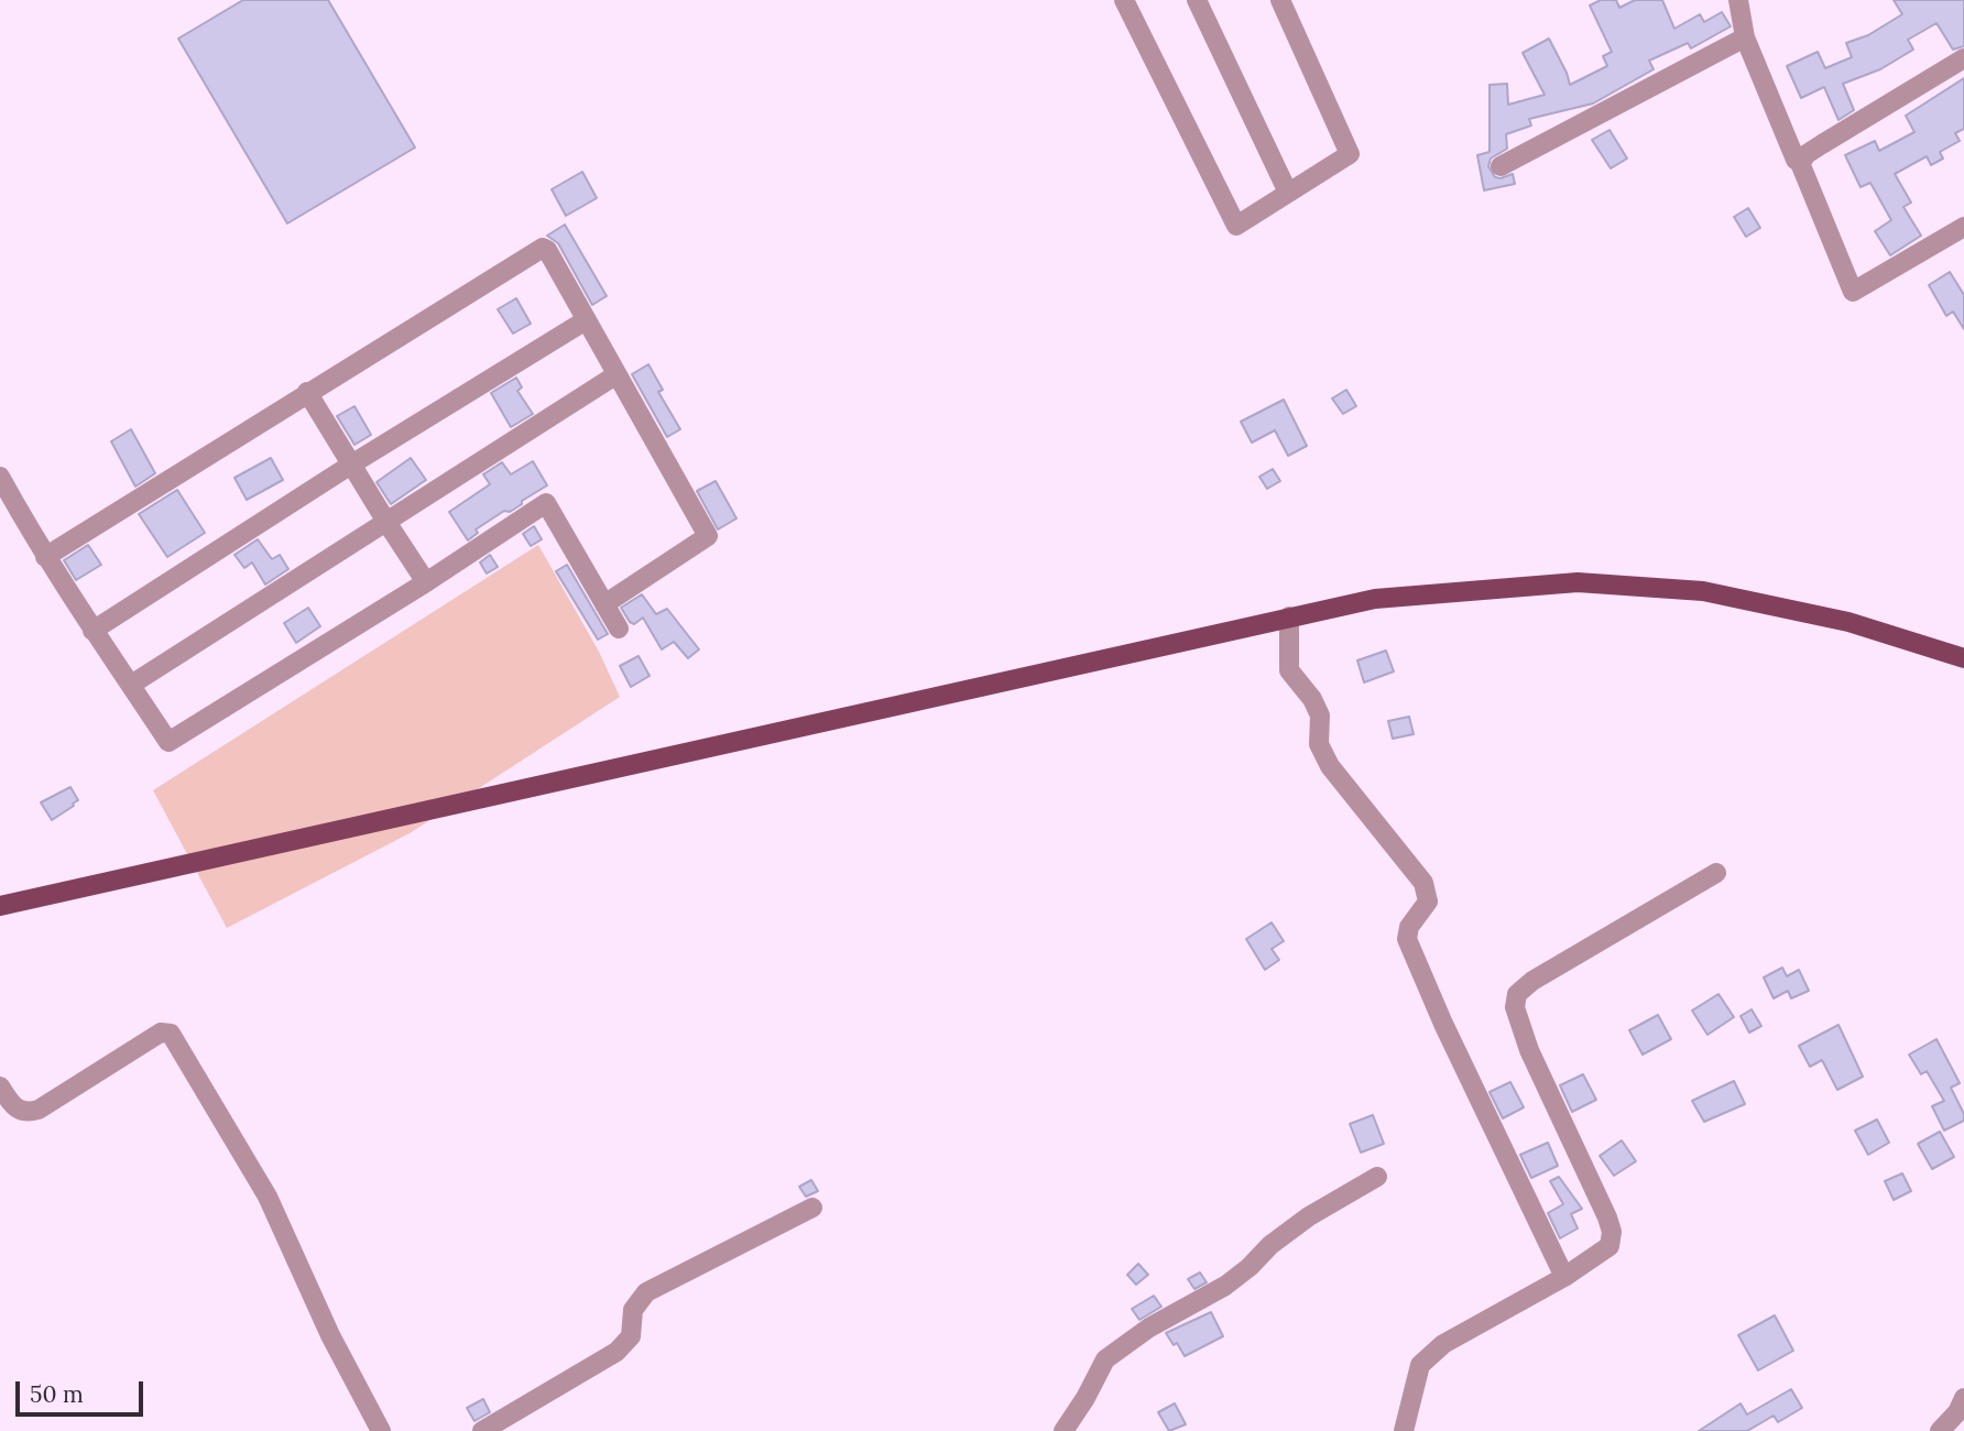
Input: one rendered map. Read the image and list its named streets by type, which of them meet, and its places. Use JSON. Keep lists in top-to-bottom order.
{
  "scale_bar": "50 m"
}
